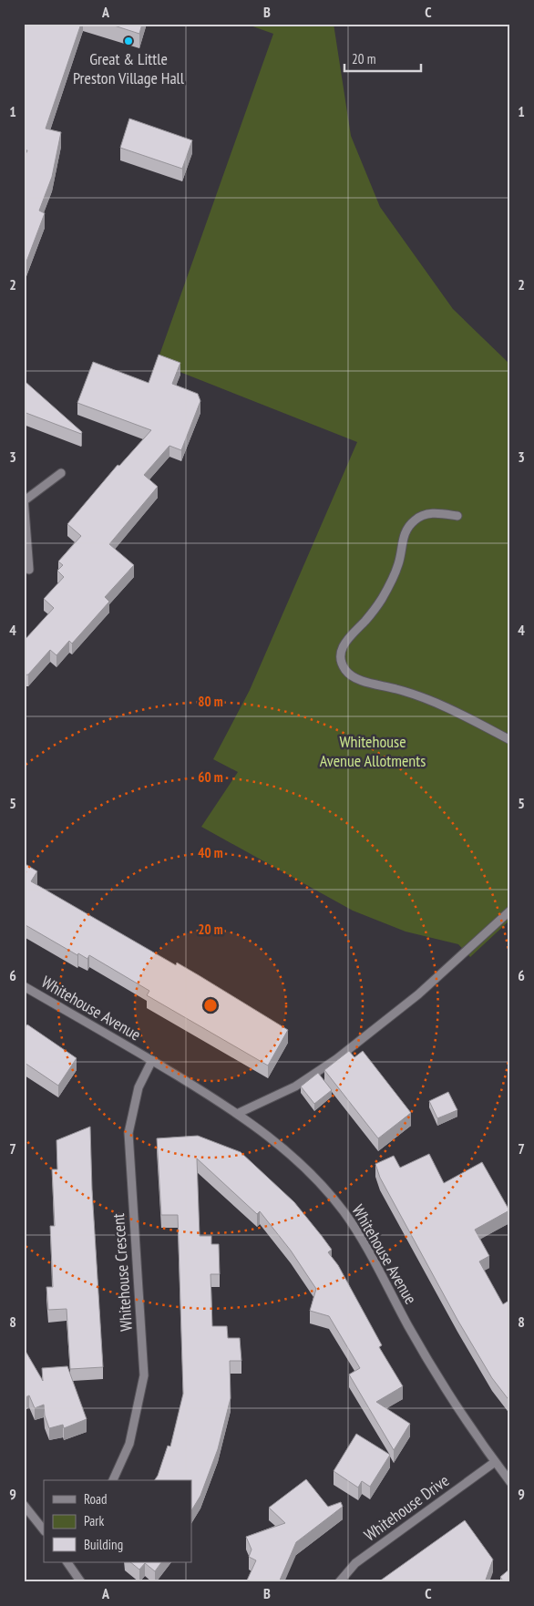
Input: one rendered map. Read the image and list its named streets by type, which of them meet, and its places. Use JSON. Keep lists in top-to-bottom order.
{
  "streets": {
    "street": ["Whitehouse Avenue", "Whitehouse Crescent", "Whitehouse Drive"]
  },
  "crossings": [
    ["Whitehouse Avenue", "Whitehouse Crescent"],
    ["Whitehouse Avenue", "Whitehouse Drive"]
  ],
  "parks": ["Whitehouse Avenue Allotments"],
  "places": ["Great & Little Preston Village Hall"],
  "legend": ["Road", "Park", "Building"],
  "scale_bar": "20 m",
  "grid": {
    "columns": ["A", "B", "C"],
    "rows": [
      "1",
      "2",
      "3",
      "4",
      "5",
      "6",
      "7",
      "8",
      "9"
    ]
  },
  "rings": [
    "80 m",
    "60 m",
    "40 m",
    "20 m"
  ]
}
